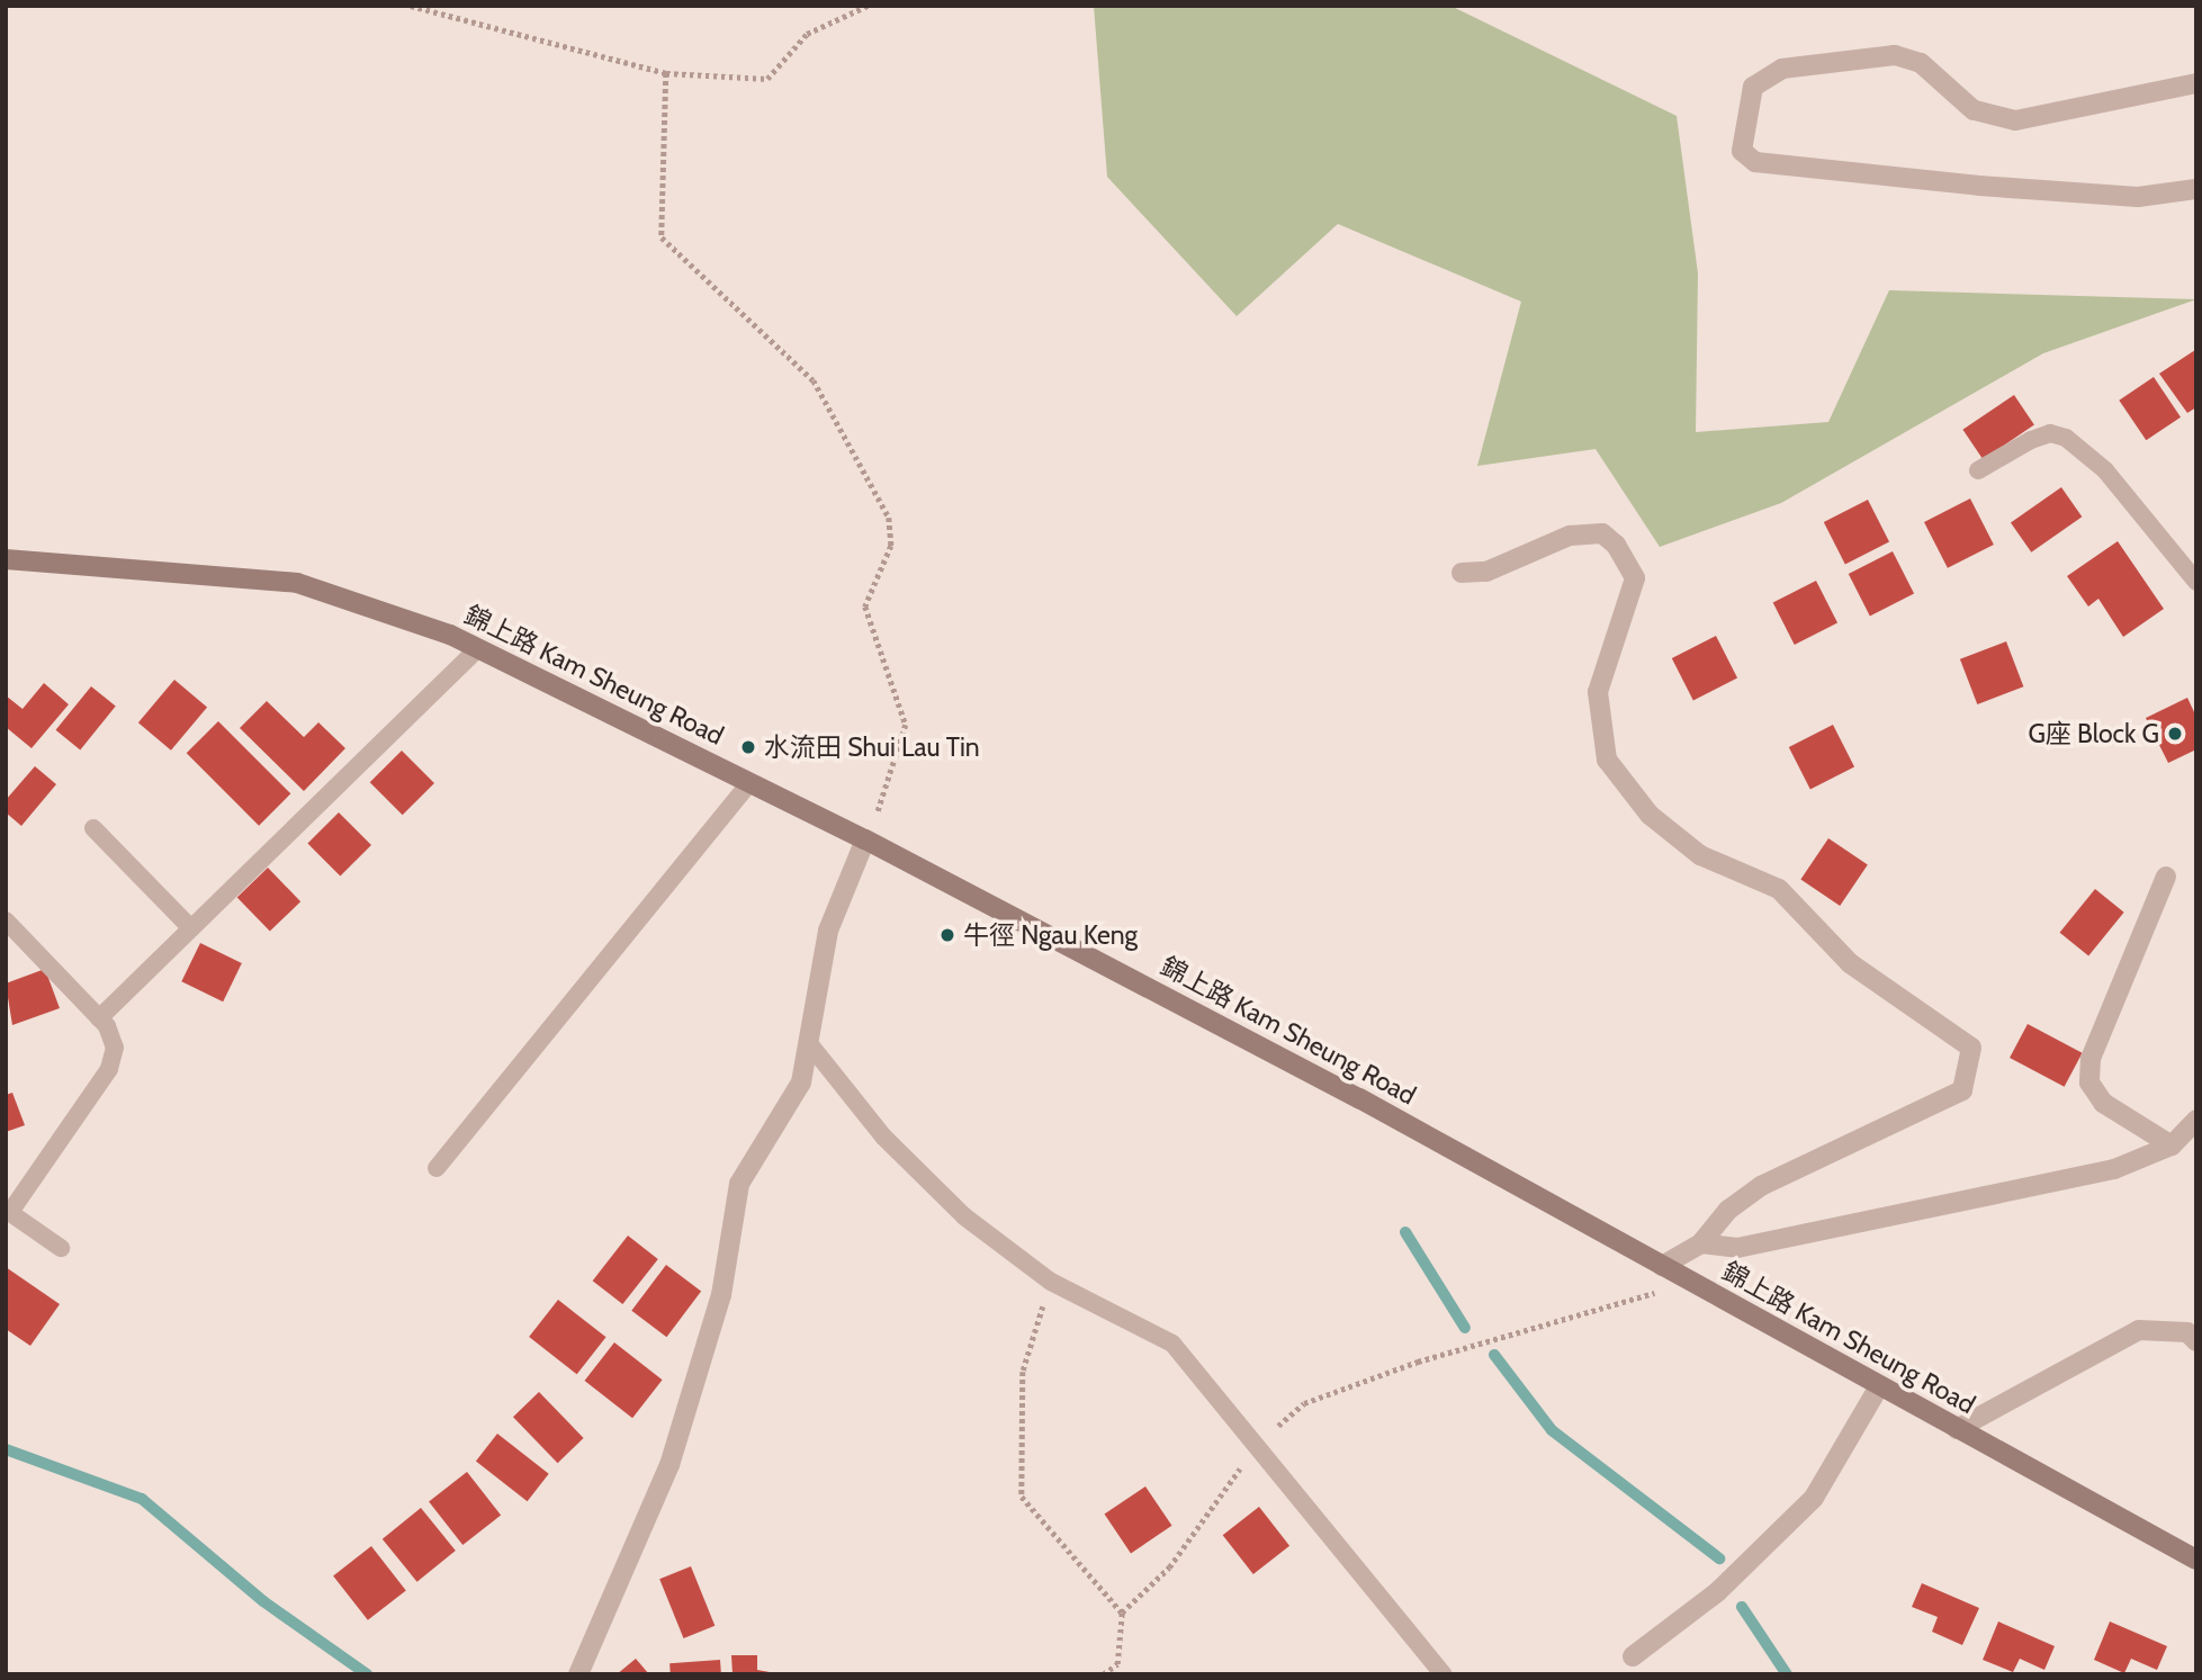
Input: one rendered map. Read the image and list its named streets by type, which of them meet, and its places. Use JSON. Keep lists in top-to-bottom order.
{
  "streets": {
    "main road": ["錦上路 Kam Sheung Road"]
  },
  "places": ["G座 Block G", "水流田 Shui Lau Tin", "牛徑 Ngau Keng"]
}
